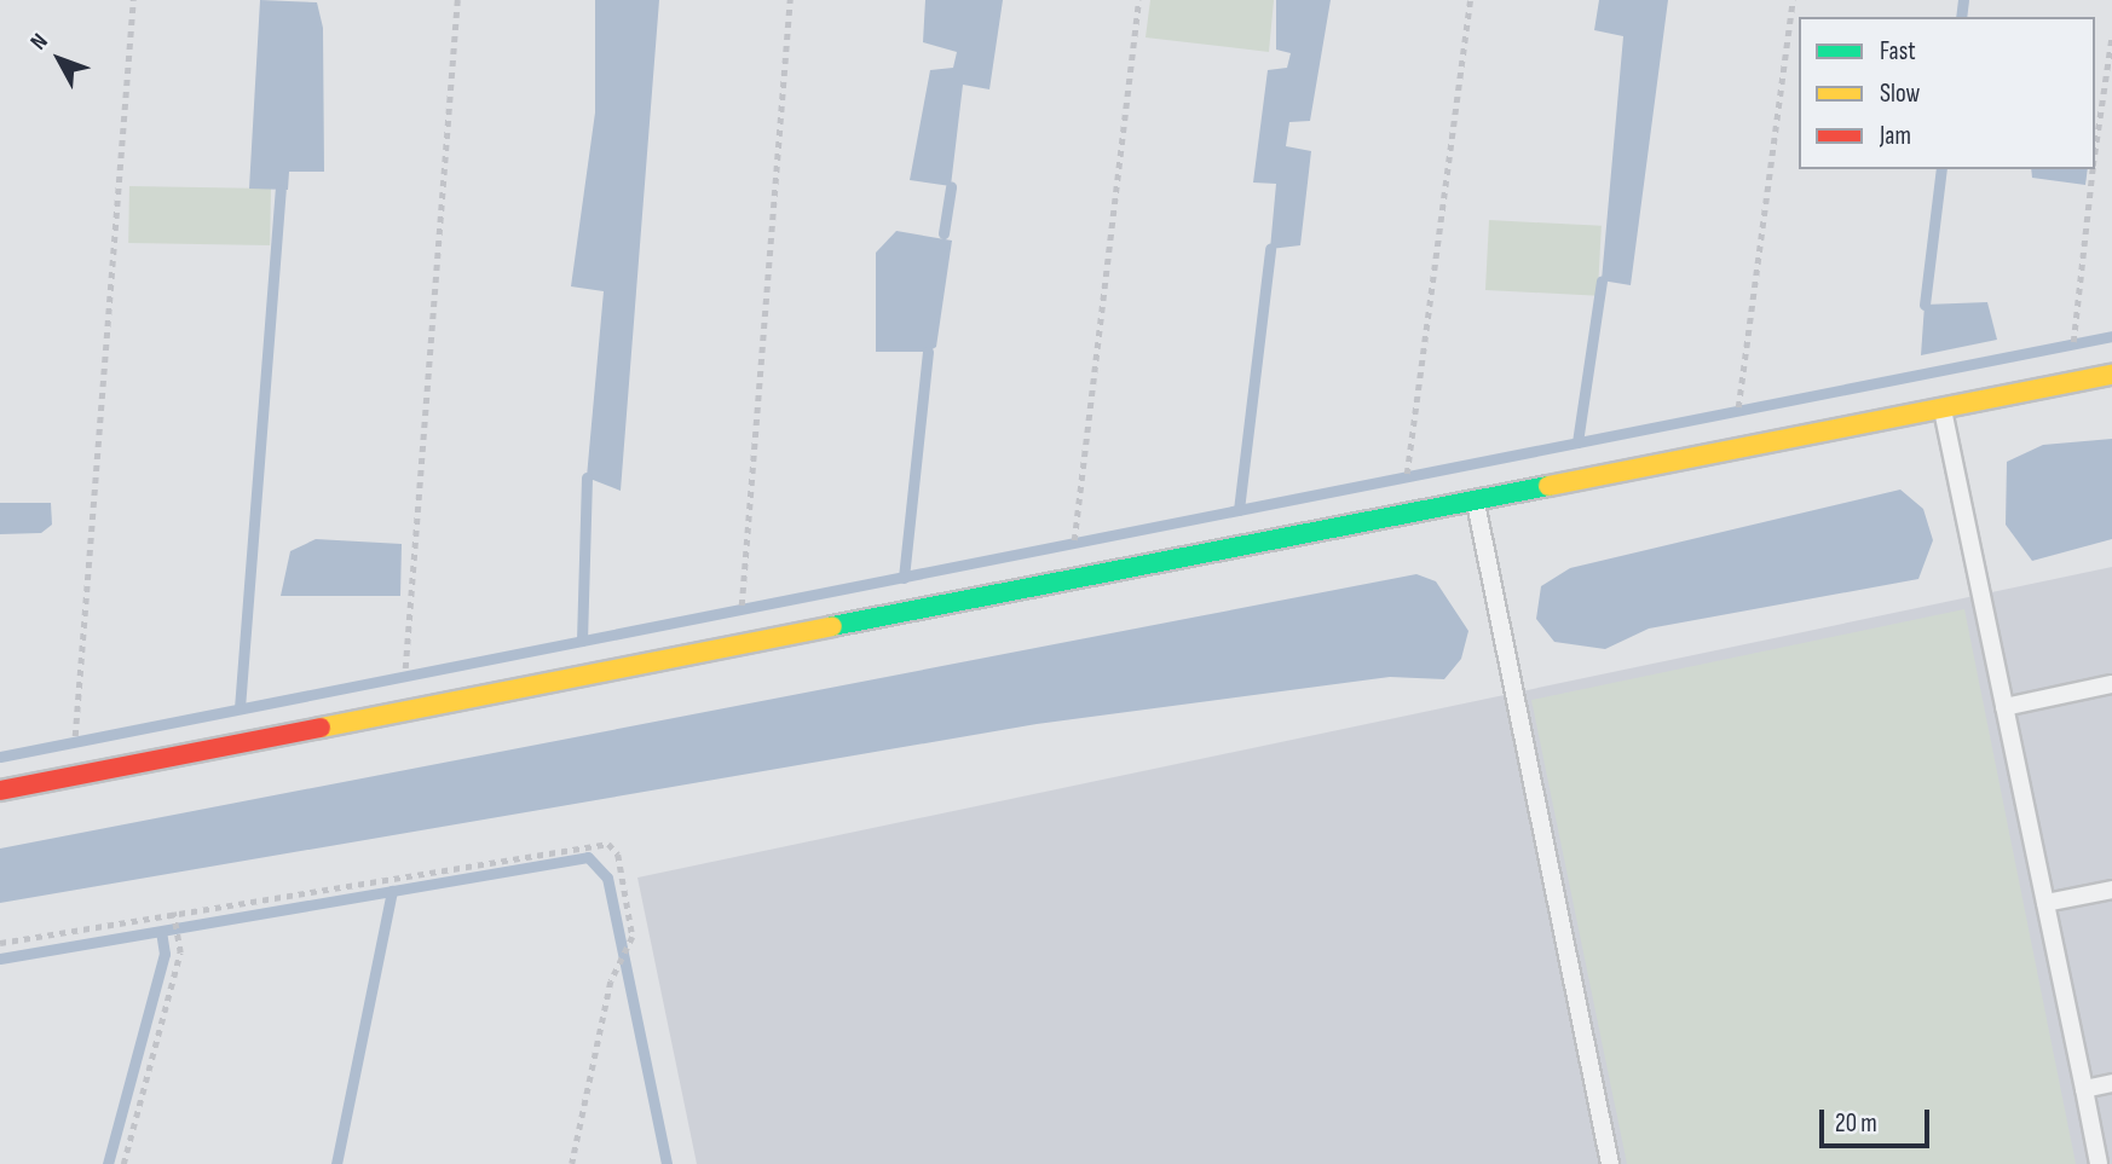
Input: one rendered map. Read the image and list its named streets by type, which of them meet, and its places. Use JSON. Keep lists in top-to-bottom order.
{
  "legend": ["Fast", "Slow", "Jam"],
  "scale_bar": "20 m",
  "north": "top left"
}
